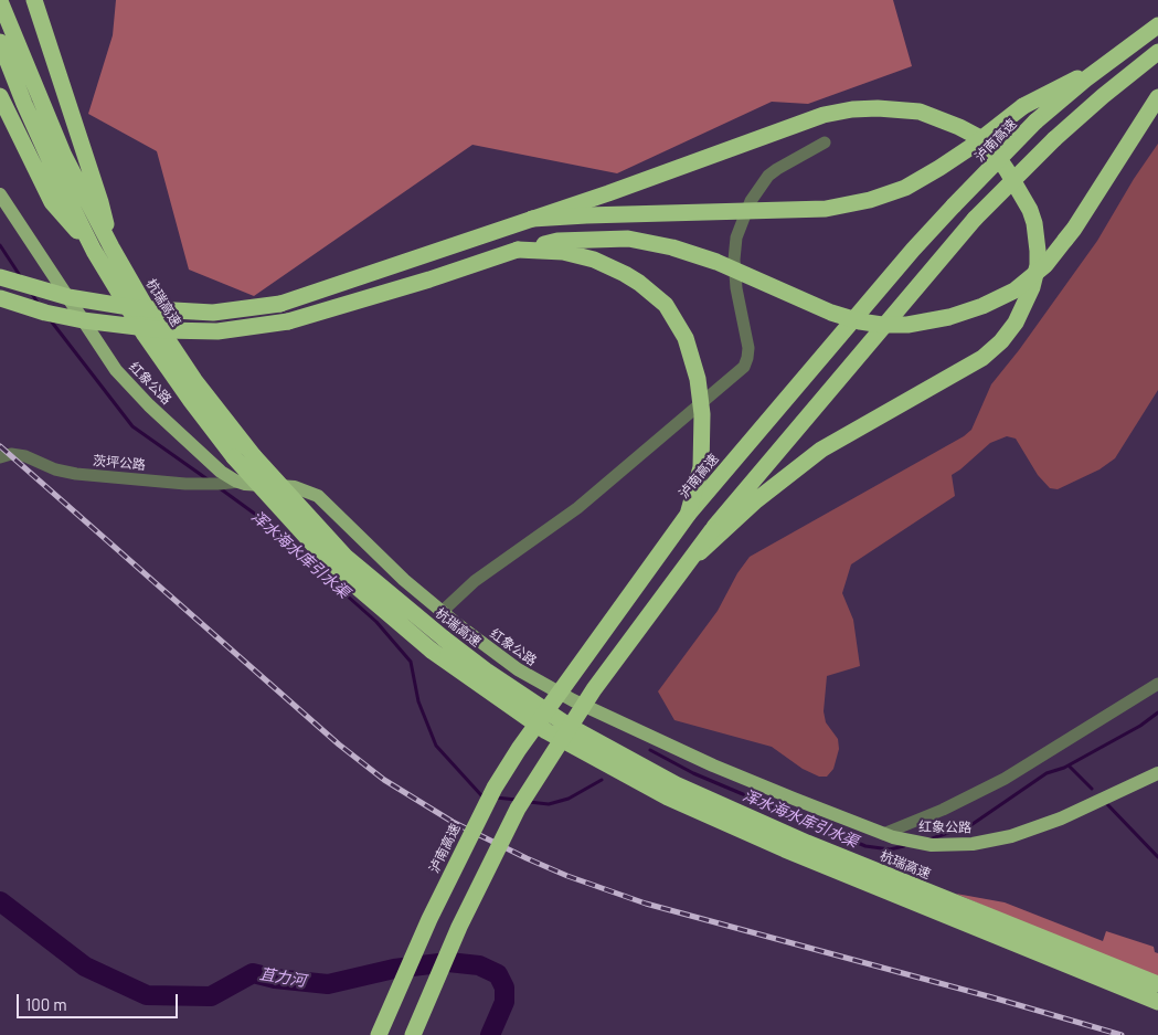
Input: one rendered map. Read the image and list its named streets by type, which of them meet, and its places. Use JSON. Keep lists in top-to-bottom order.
{
  "streets": {
    "highway": ["泸南高速", "杭瑞高速"],
    "main road": ["红象公路"],
    "street": ["茨坪公路"]
  },
  "crossings": [
    ["红象公路", "茨坪公路"]
  ],
  "water": ["浑水海水库引水渠", "苴力河"],
  "scale_bar": "100 m"
}
